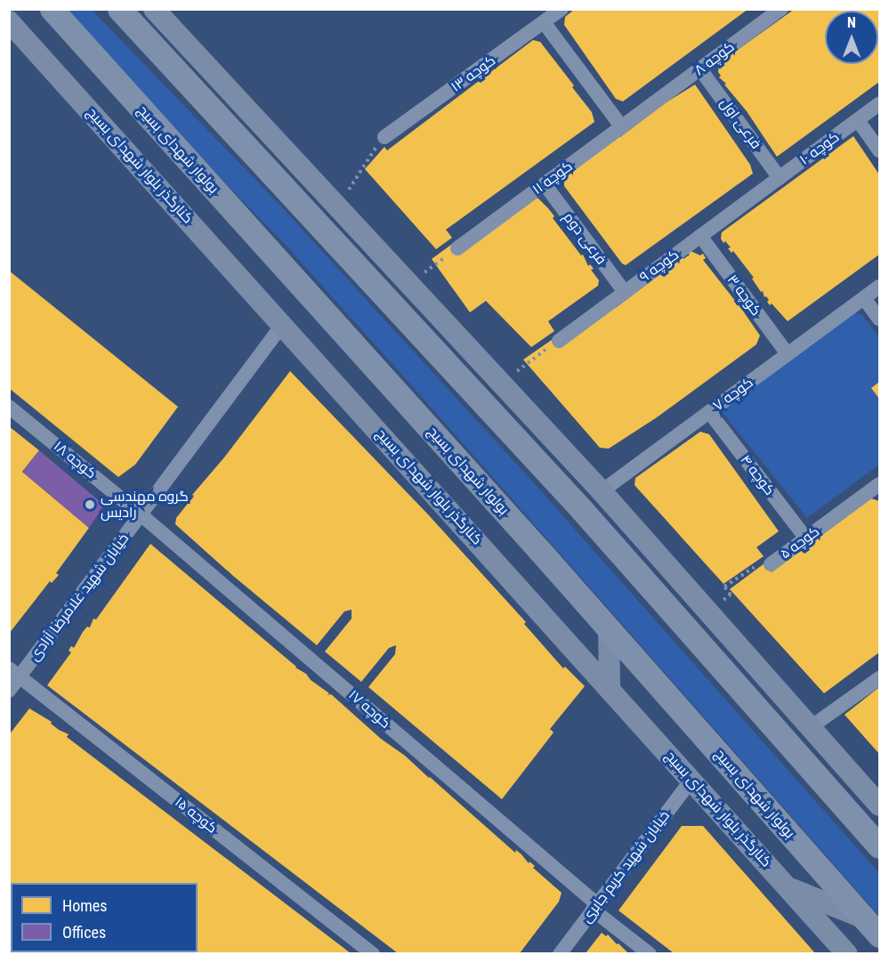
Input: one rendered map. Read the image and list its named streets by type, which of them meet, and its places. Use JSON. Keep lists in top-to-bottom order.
{
  "streets": {
    "main road": ["بولوار شهدای بسیج"],
    "street": [
      "کوچه ۸",
      "کوچه ۱۳",
      "فرعی اول",
      "کوچه ۱۰",
      "کنارگذر بلوار شهدای بسیج",
      "کوچه ۱۱",
      "فرعی دوم",
      "کوچه ۹",
      "کوچه ۳",
      "کوچه ۷",
      "کوچه ۱۸",
      "کوچه ۴",
      "کوچه ۵",
      "خیابان شهید غلامرضا آزادی",
      "کوچه ۱۷",
      "کوچه ۱۵",
      "خیابان شهید کریم جابری"
    ]
  },
  "crossings": [
    ["کوچه ۸", "فرعی اول"],
    ["کوچه ۸", "کوچه ۱۱"],
    ["فرعی اول", "کوچه ۱۰"],
    ["کوچه ۱۰", "کوچه ۹"],
    ["کنارگذر بلوار شهدای بسیج", "خیابان شهید غلامرضا آزادی"],
    ["کنارگذر بلوار شهدای بسیج", "خیابان شهید کریم جابری"],
    ["کوچه ۱۱", "فرعی دوم"],
    ["فرعی دوم", "کوچه ۹"],
    ["کوچه ۹", "کوچه ۳"],
    ["کوچه ۳", "کوچه ۷"],
    ["کوچه ۷", "کوچه ۴"],
    ["کوچه ۱۸", "خیابان شهید غلامرضا آزادی"],
    ["کوچه ۱۸", "کوچه ۱۷"],
    ["کوچه ۴", "کوچه ۵"],
    ["خیابان شهید غلامرضا آزادی", "کوچه ۱۷"],
    ["خیابان شهید غلامرضا آزادی", "کوچه ۱۵"],
    ["کوچه ۱۷", "خیابان شهید کریم جابری"]
  ],
  "places": ["گروه مهندسی رادیس"],
  "legend": ["Homes", "Offices"],
  "north": "top"
}
